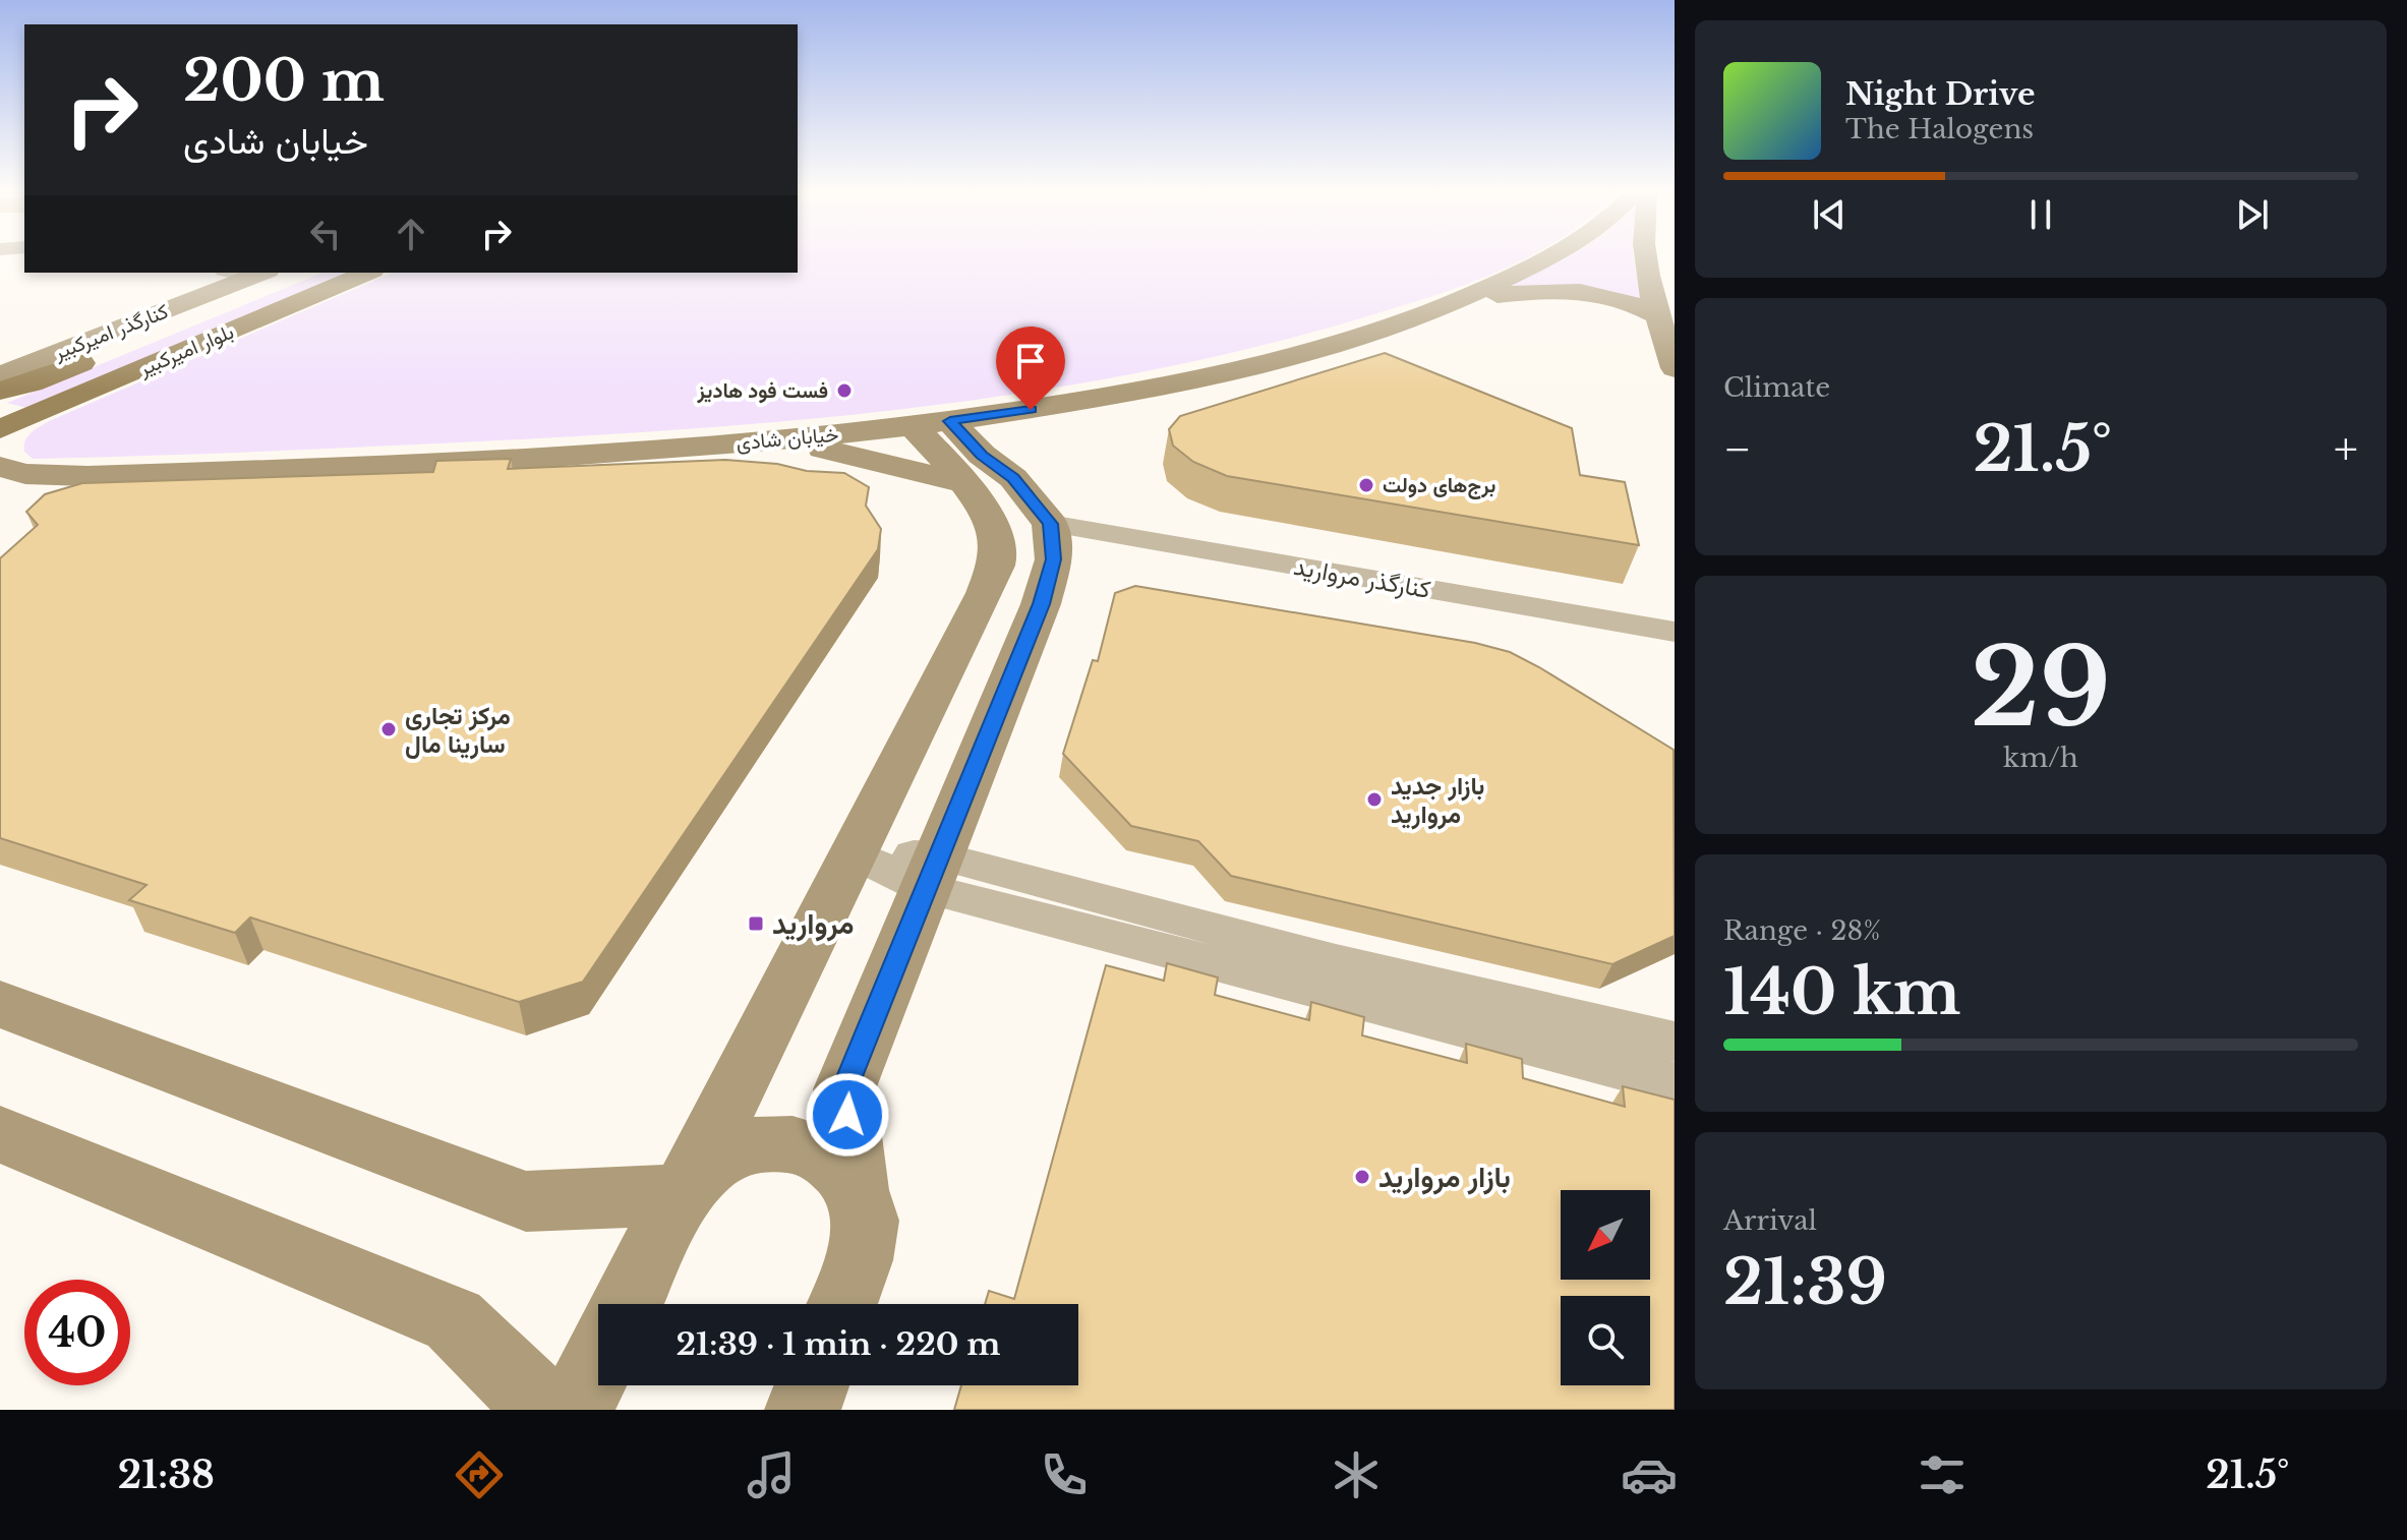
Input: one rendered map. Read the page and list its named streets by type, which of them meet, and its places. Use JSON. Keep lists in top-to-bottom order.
{
  "streets": {
    "main road": ["بلوار امیرکبیر"],
    "street": ["کنارگذر امیرکبیر", "خیابان شادی", "کنارگذر مروارید"]
  },
  "places": {
    "other": [
      "فست فود هادیز",
      "برج‌های دولت",
      "مرکز تجاری سارینا مال",
      "بازار جدید مروارید",
      "بازار مروارید"
    ],
    "transit": ["مروارید"]
  },
  "north": "bottom left",
  "page": {
    "turn": ["200 m", "خیابان شادی"],
    "song": ["Night Drive", "The Halogens"],
    "tile": [
      "Climate",
      ["29", "km/h"],
      ["Range · 28%", "140 km"],
      ["Arrival", "21:39"]
    ],
    "heat": ["−", "21.5°", "+"],
    "limit": "40",
    "trip": "21:39 · 1 min · 220 m",
    "tabs": ["21:38", "21.5°"]
  }
}
